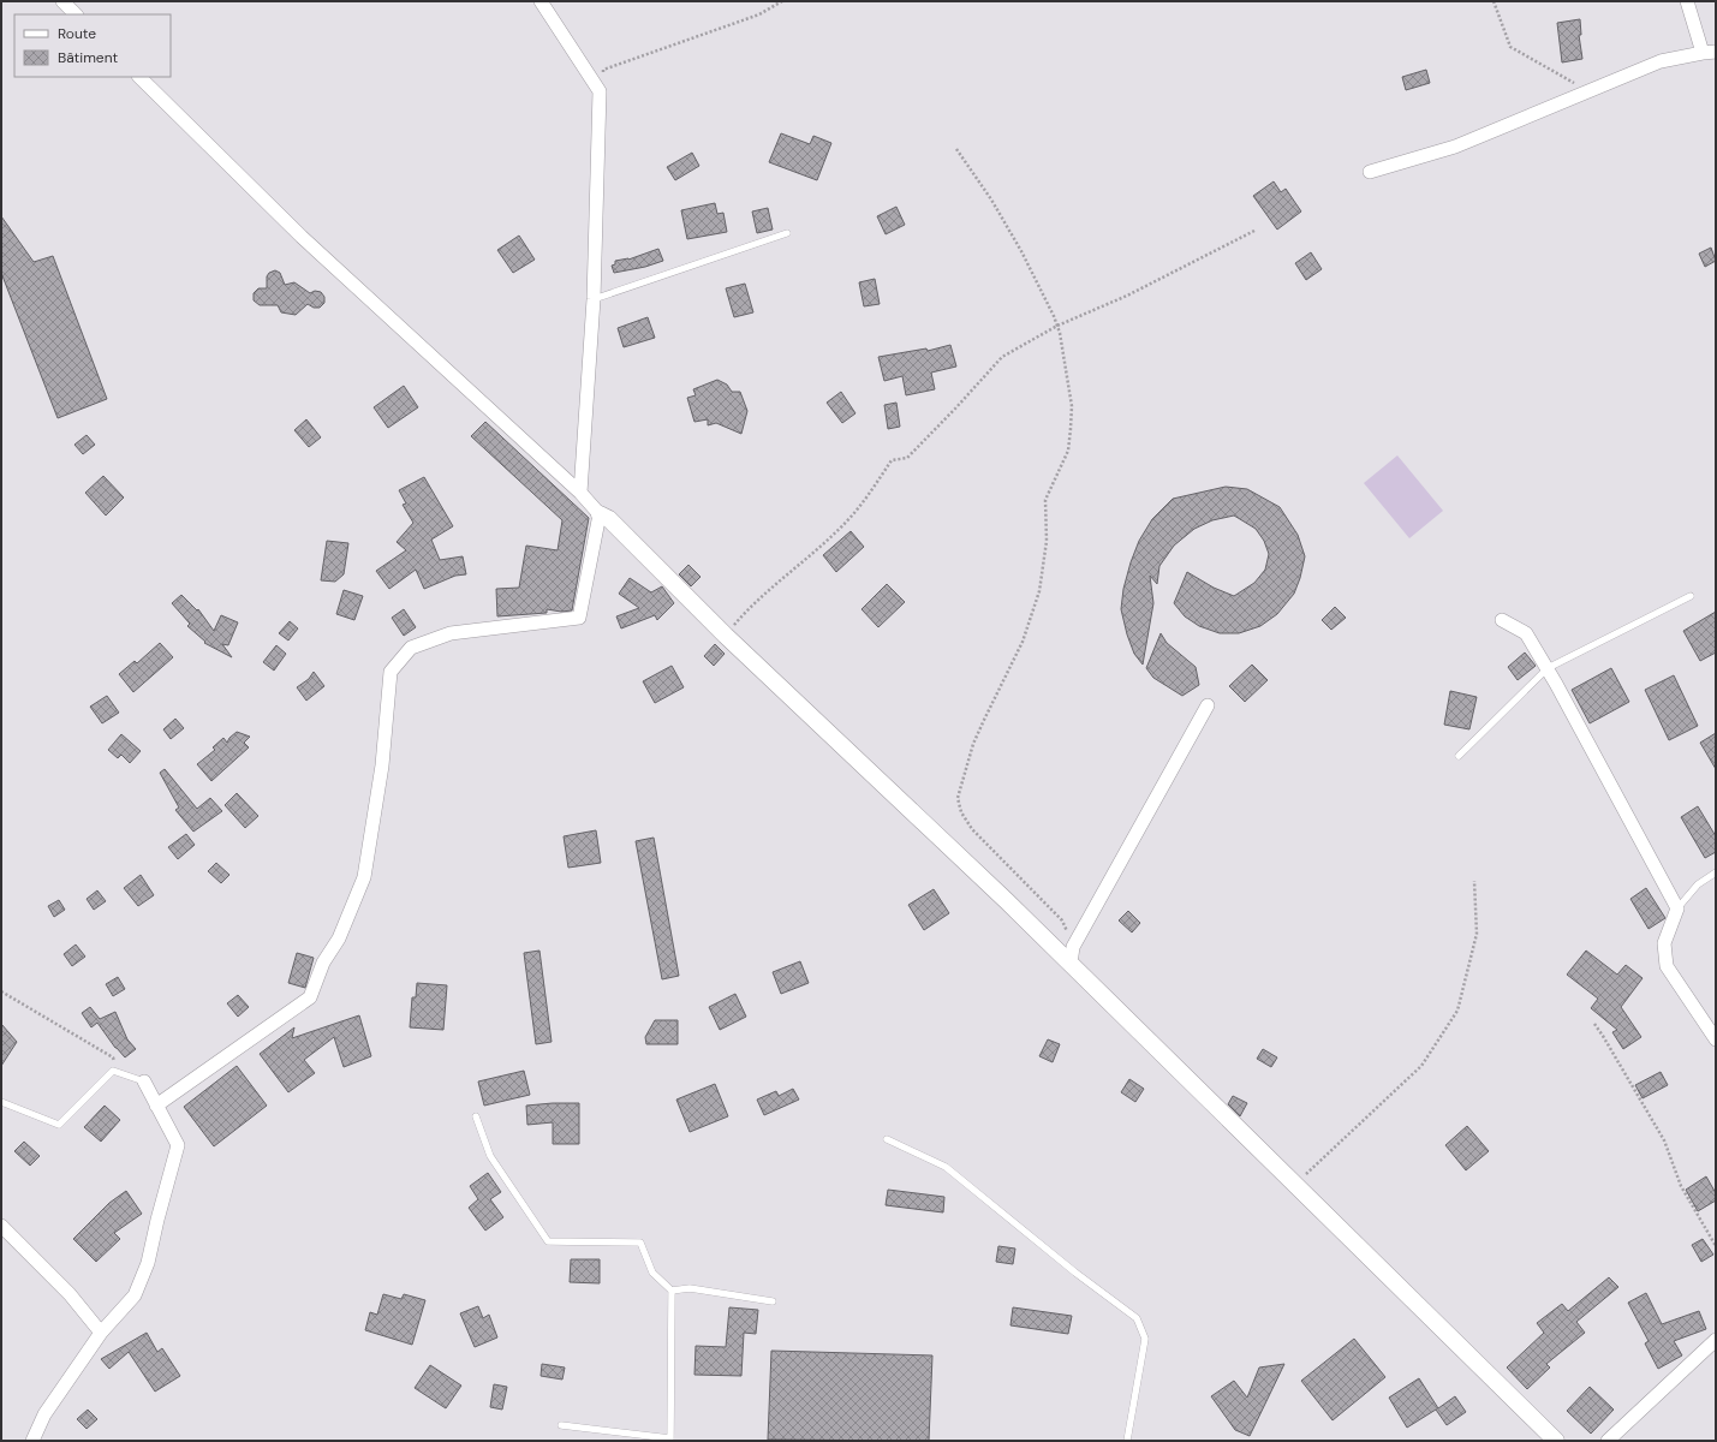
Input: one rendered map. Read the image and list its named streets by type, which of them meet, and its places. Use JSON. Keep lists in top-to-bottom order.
{
  "legend": ["Route", "Bâtiment"]
}
